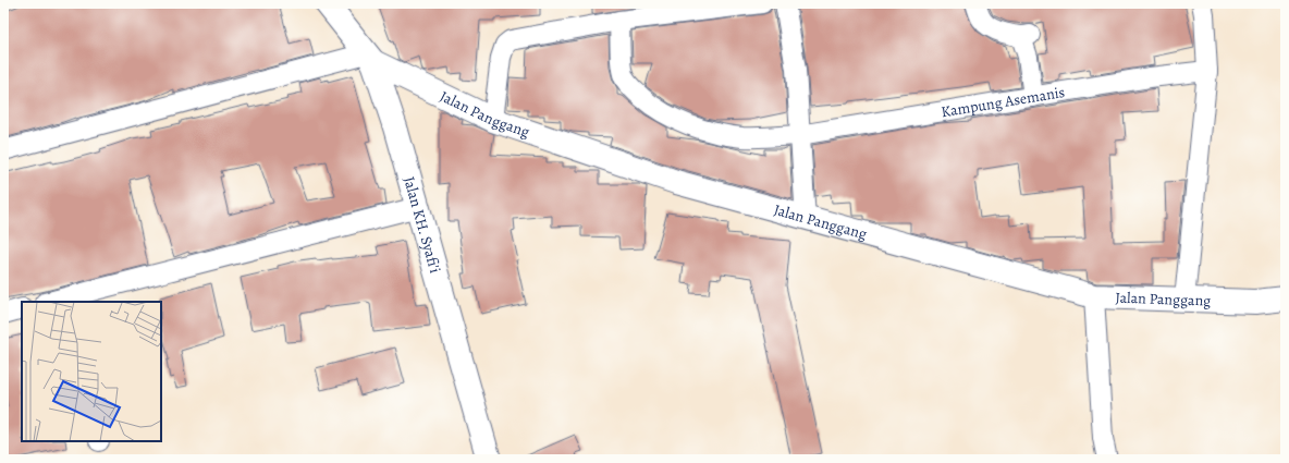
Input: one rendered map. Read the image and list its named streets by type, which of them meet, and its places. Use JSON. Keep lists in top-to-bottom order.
{
  "streets": {
    "main road": ["Jalan Panggang", "Jalan KH. Syafi'i"],
    "street": ["Kampung Asemanis"]
  },
  "crossings": [
    ["Jalan Panggang", "Jalan KH. Syafi'i"]
  ]
}
